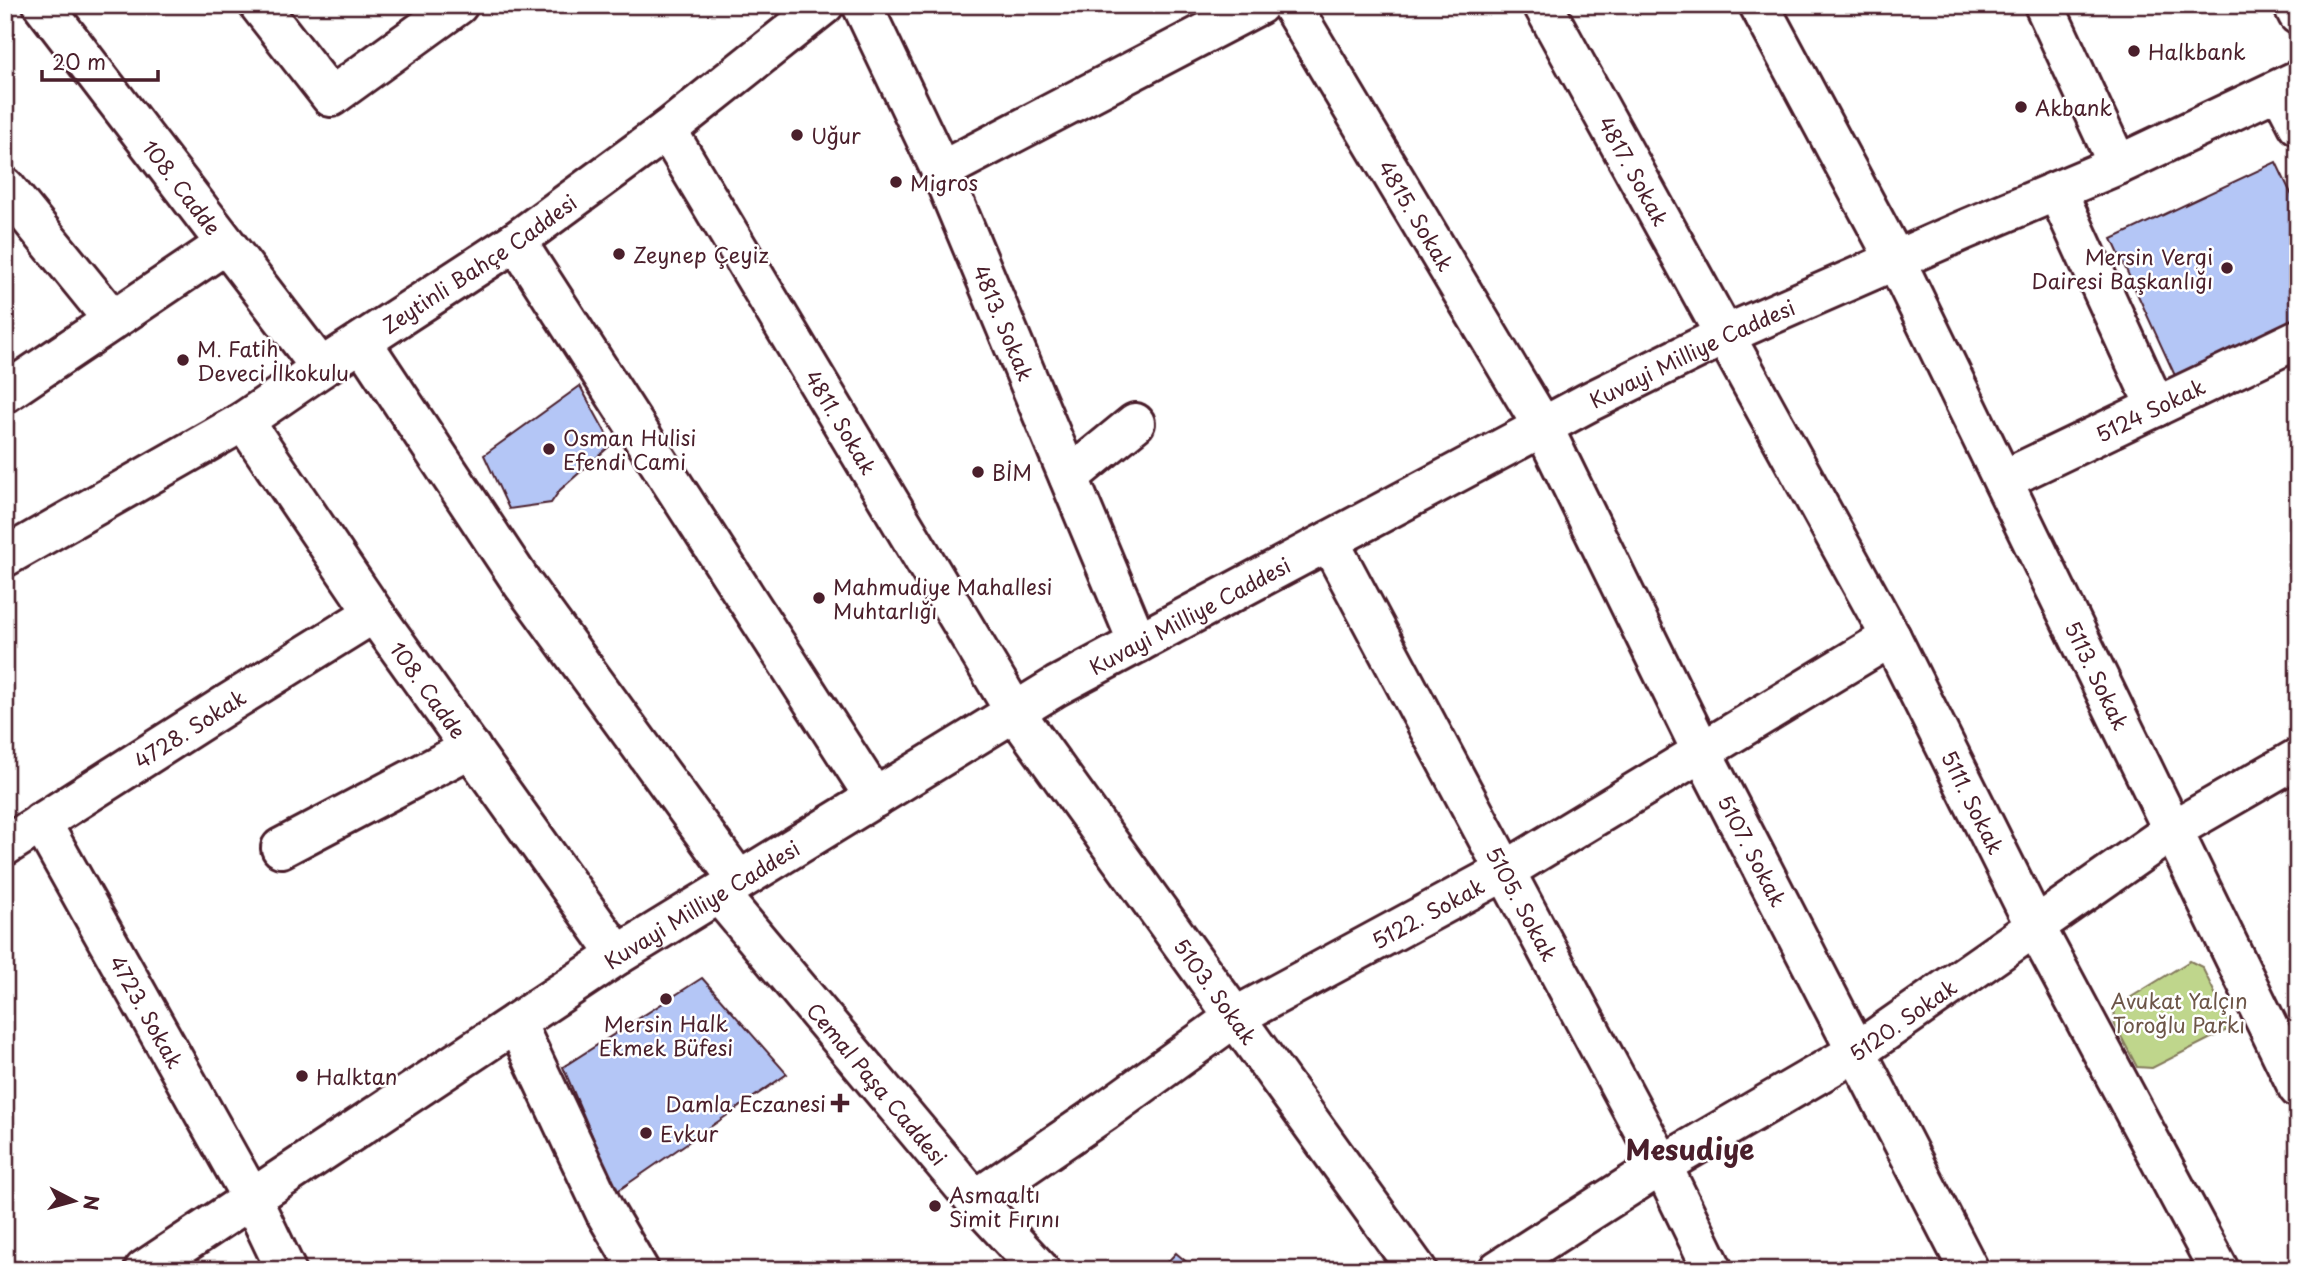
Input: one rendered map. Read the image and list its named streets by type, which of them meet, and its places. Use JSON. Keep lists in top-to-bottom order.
{
  "streets": {
    "street": [
      "4817. Sokak",
      "108. Cadde",
      "4815. Sokak",
      "Zeytinli Bahçe Caddesi",
      "4813. Sokak",
      "Kuvayi Milliye Caddesi",
      "5124 Sokak",
      "4811. Sokak",
      "5113. Sokak",
      "4728. Sokak",
      "5111. Sokak",
      "5107. Sokak",
      "5105. Sokak",
      "5122. Sokak",
      "5103. Sokak",
      "4723. Sokak",
      "5120. Sokak",
      "Cemal Paşa Caddesi"
    ]
  },
  "crossings": [
    ["4817. Sokak", "Kuvayi Milliye Caddesi"],
    ["4817. Sokak", "5111. Sokak"],
    ["108. Cadde", "Zeytinli Bahçe Caddesi"],
    ["108. Cadde", "Kuvayi Milliye Caddesi"],
    ["108. Cadde", "4728. Sokak"],
    ["4815. Sokak", "Kuvayi Milliye Caddesi"],
    ["4815. Sokak", "5107. Sokak"],
    ["Zeytinli Bahçe Caddesi", "4811. Sokak"],
    ["Zeytinli Bahçe Caddesi", "Cemal Paşa Caddesi"],
    ["4813. Sokak", "Kuvayi Milliye Caddesi"],
    ["Kuvayi Milliye Caddesi", "4811. Sokak"],
    ["Kuvayi Milliye Caddesi", "5113. Sokak"],
    ["Kuvayi Milliye Caddesi", "5111. Sokak"],
    ["Kuvayi Milliye Caddesi", "5107. Sokak"],
    ["Kuvayi Milliye Caddesi", "5105. Sokak"],
    ["Kuvayi Milliye Caddesi", "5103. Sokak"],
    ["Kuvayi Milliye Caddesi", "4723. Sokak"],
    ["Kuvayi Milliye Caddesi", "Cemal Paşa Caddesi"],
    ["5124 Sokak", "5113. Sokak"],
    ["4811. Sokak", "5103. Sokak"],
    ["5113. Sokak", "5120. Sokak"],
    ["4728. Sokak", "4723. Sokak"],
    ["5111. Sokak", "5122. Sokak"],
    ["5111. Sokak", "5120. Sokak"],
    ["5107. Sokak", "5122. Sokak"],
    ["5107. Sokak", "5120. Sokak"],
    ["5105. Sokak", "5122. Sokak"],
    ["5105. Sokak", "5120. Sokak"],
    ["5122. Sokak", "5103. Sokak"],
    ["5122. Sokak", "Cemal Paşa Caddesi"]
  ],
  "districts": ["Mesudiye"],
  "parks": ["Avukat Yalçın Toroğlu Parkı"],
  "places": {
    "other": [
      "Halkbank",
      "Akbank",
      "Uğur",
      "Migros",
      "Zeynep Çeyiz",
      "Mersin Vergi Dairesi Başkanlığı",
      "M. Fatih Deveci İlkokulu",
      "Osman Hulisi Efendi Cami",
      "BİM",
      "Mahmudiye Mahallesi Muhtarlığı",
      "Mersin Halk Ekmek Büfesi",
      "Halktan",
      "Evkur",
      "Asmaaltı Simit Fırını"
    ],
    "health": ["Damla Eczanesi"]
  },
  "scale_bar": "20 m",
  "north": "right"
}
